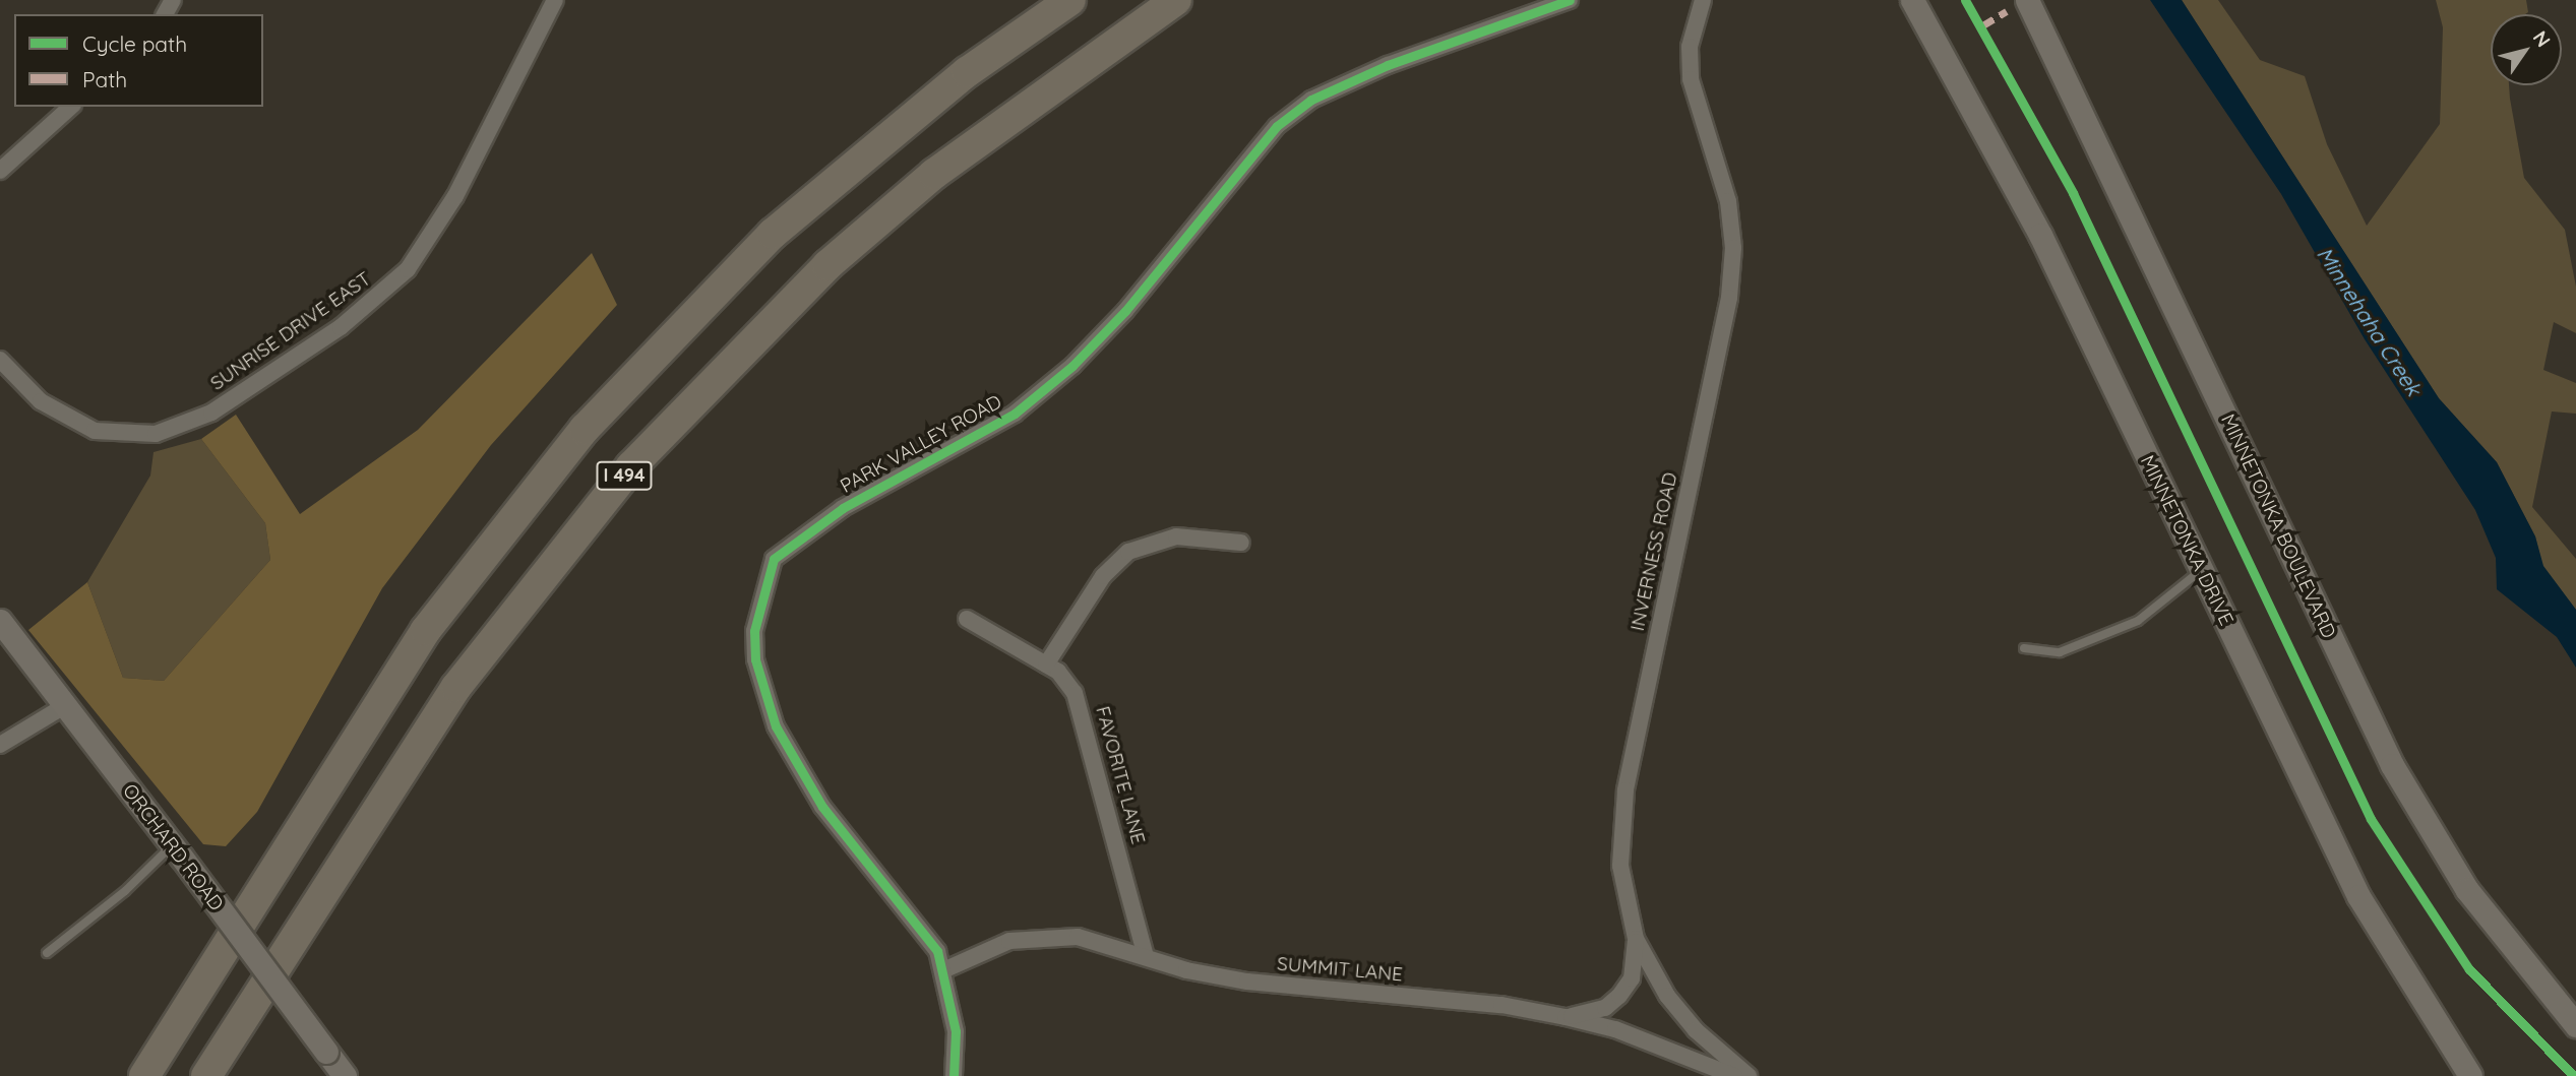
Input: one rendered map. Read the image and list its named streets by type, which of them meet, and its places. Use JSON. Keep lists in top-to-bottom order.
{
  "streets": {
    "highway": ["I 494"],
    "street": [
      "SUNRISE DRIVE EAST",
      "PARK VALLEY ROAD",
      "MINNETONKA BOULEVARD",
      "MINNETONKA DRIVE",
      "INVERNESS ROAD",
      "FAVORITE LANE",
      "ORCHARD ROAD",
      "SUMMIT LANE"
    ]
  },
  "crossings": [
    ["PARK VALLEY ROAD", "SUMMIT LANE"],
    ["FAVORITE LANE", "SUMMIT LANE"]
  ],
  "water": ["Minnehaha Creek"],
  "legend": ["Cycle path", "Path"],
  "north": "top right"
}
